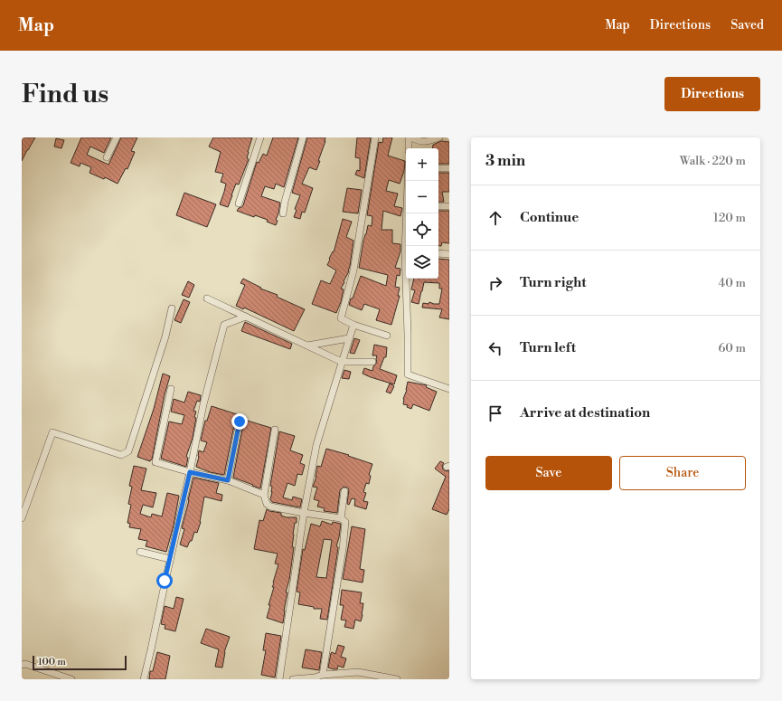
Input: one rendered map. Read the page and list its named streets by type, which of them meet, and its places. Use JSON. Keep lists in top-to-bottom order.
{
  "scale_bar": "100 m",
  "page": {
    "header": "Map",
    "nav": ["Map", "Directions", "Saved"],
    "buttons": [
      "Directions",
      ["Save", "Share"]
    ],
    "title": "Find us",
    "heading": ["3 min", "Walk · 220 m"],
    "map_buttons": ["+", "−"],
    "list": [
      ["Continue", "120 m"],
      ["Turn right", "40 m"],
      ["Turn left", "60 m"],
      "Arrive at destination"
    ],
    "scale": "100 m"
  }
}
